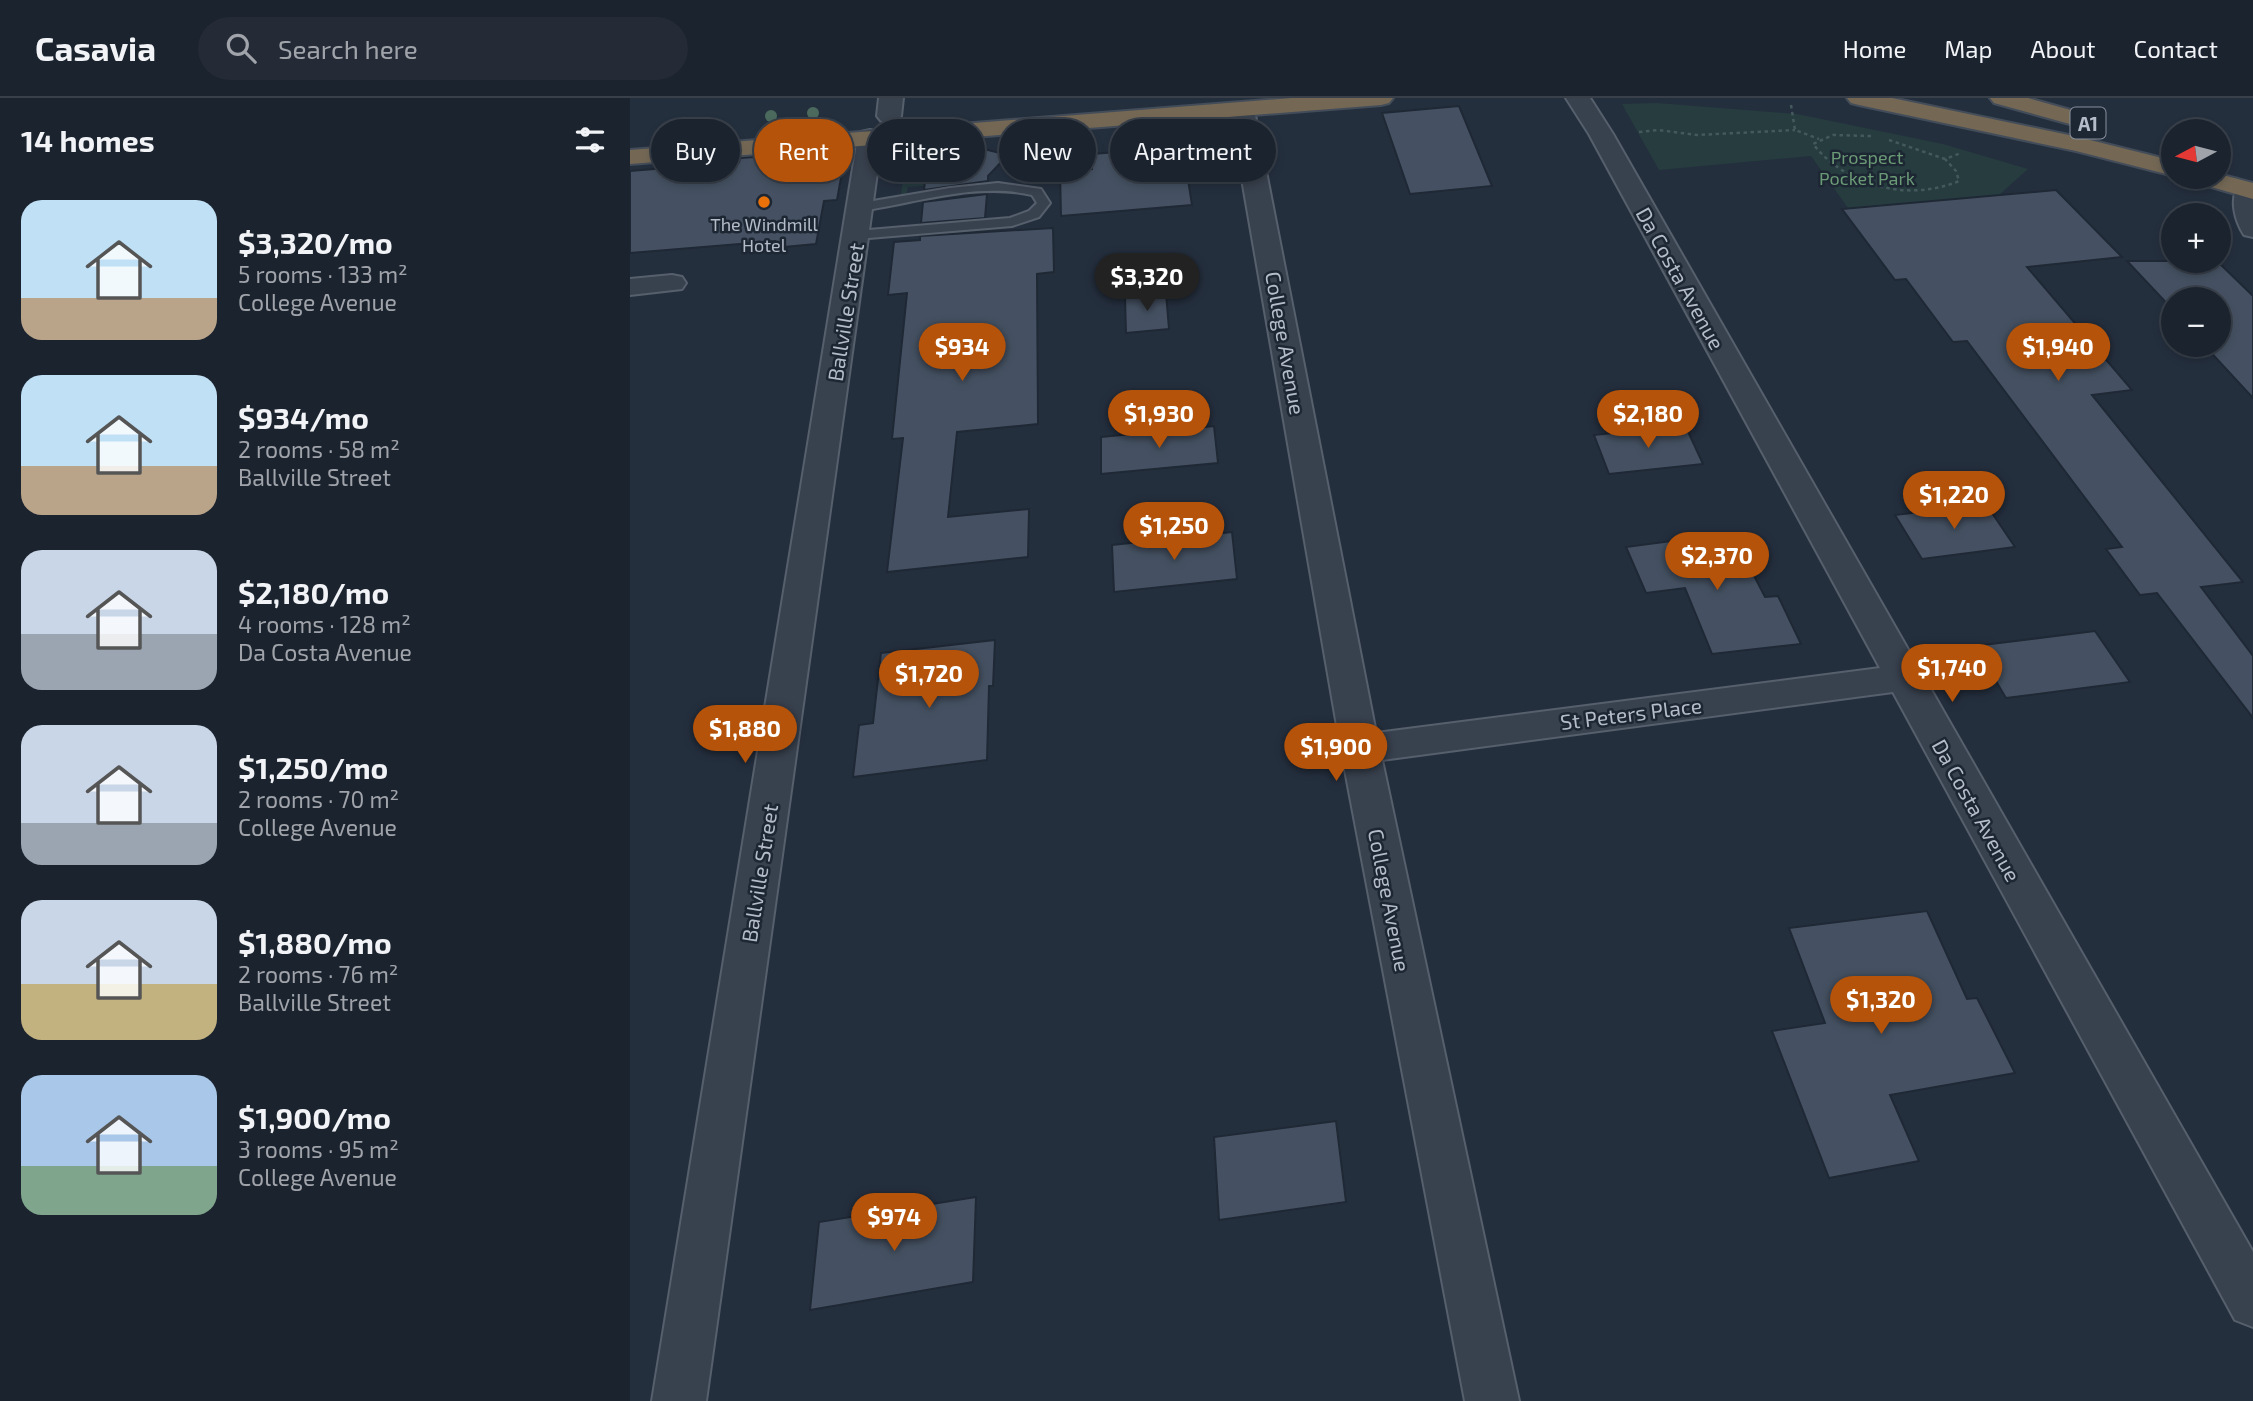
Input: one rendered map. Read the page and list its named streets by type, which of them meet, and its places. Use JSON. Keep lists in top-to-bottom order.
{
  "streets": {
    "highway": ["A1"],
    "street": [
      "Da Costa Avenue",
      "Ballville Street",
      "College Avenue",
      "St Peters Place"
    ]
  },
  "crossings": [
    ["Da Costa Avenue", "St Peters Place"],
    ["College Avenue", "St Peters Place"]
  ],
  "parks": ["Prospect Pocket Park"],
  "places": ["The Windmill Hotel"],
  "north": "left",
  "page": {
    "header": "Casavia",
    "search": "Search here",
    "nav": [
      "Home",
      "Map",
      "About",
      "Contact"
    ],
    "heading": "14 homes",
    "map_buttons": ["+", "−"],
    "chip": [
      "Buy",
      "Rent",
      "Filters",
      "New",
      "Apartment"
    ],
    "list": [
      {
        "name": "$3,320/mo",
        "note": "5 rooms · 133 m² · College Avenue"
      },
      {
        "name": "$934/mo",
        "note": "2 rooms · 58 m² · Ballville Street"
      },
      {
        "name": "$2,180/mo",
        "note": "4 rooms · 128 m² · Da Costa Avenue"
      },
      {
        "name": "$1,250/mo",
        "note": "2 rooms · 70 m² · College Avenue"
      },
      {
        "name": "$1,880/mo",
        "note": "2 rooms · 76 m² · Ballville Street"
      },
      {
        "name": "$1,900/mo",
        "note": "3 rooms · 95 m² · College Avenue"
      }
    ],
    "price": [
      "$3,320",
      "$934",
      "$1,940",
      "$1,930",
      "$2,180",
      "$1,220",
      "$1,250",
      "$2,370",
      "$1,740",
      "$1,720",
      "$1,880",
      "$1,900",
      "$1,320",
      "$974"
    ]
  }
}
